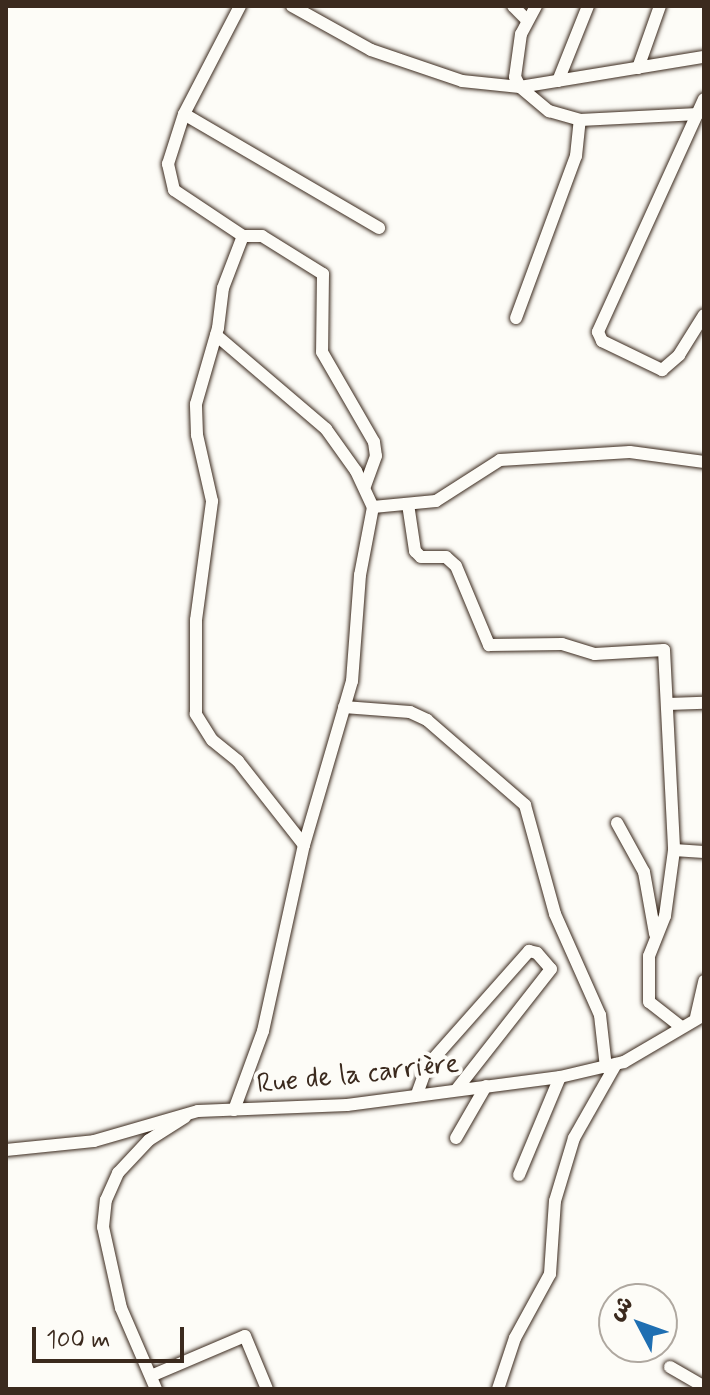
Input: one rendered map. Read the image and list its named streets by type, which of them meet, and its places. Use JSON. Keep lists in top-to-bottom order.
{
  "streets": {
    "street": ["Rue de la carrière"]
  },
  "scale_bar": "100 m",
  "north": "top left"
}
